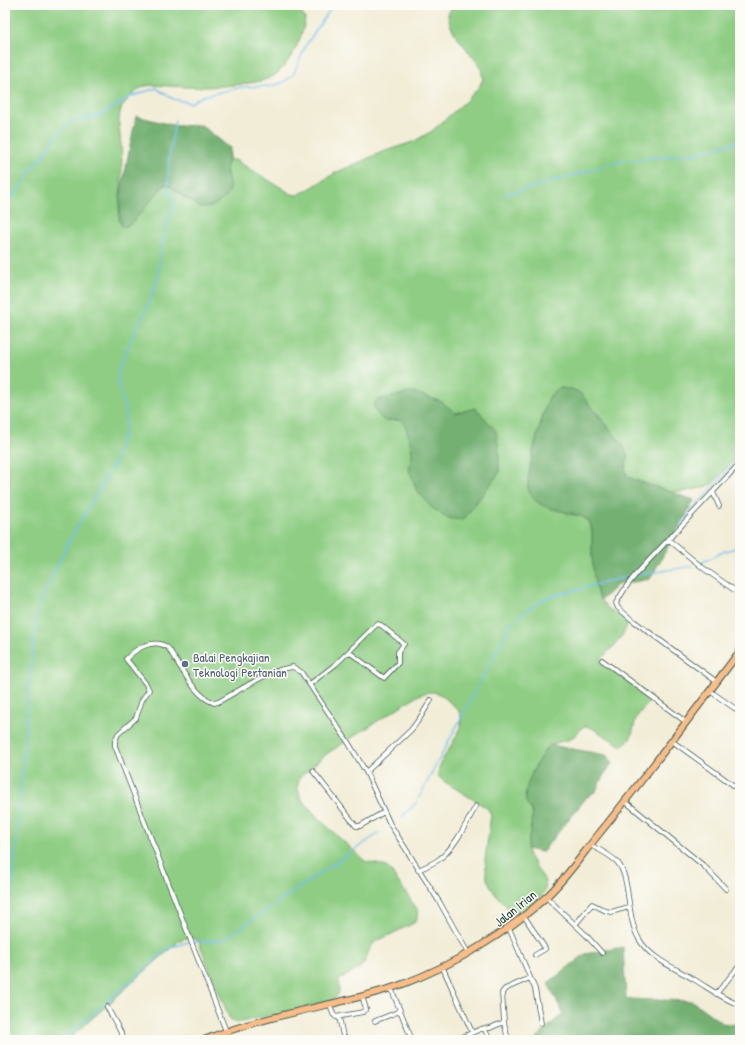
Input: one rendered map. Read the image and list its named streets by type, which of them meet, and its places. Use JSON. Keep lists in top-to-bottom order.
{
  "streets": {
    "main road": ["Jalan Irian"]
  },
  "places": ["Balai Pengkajian Teknologi Pertanian"]
}
